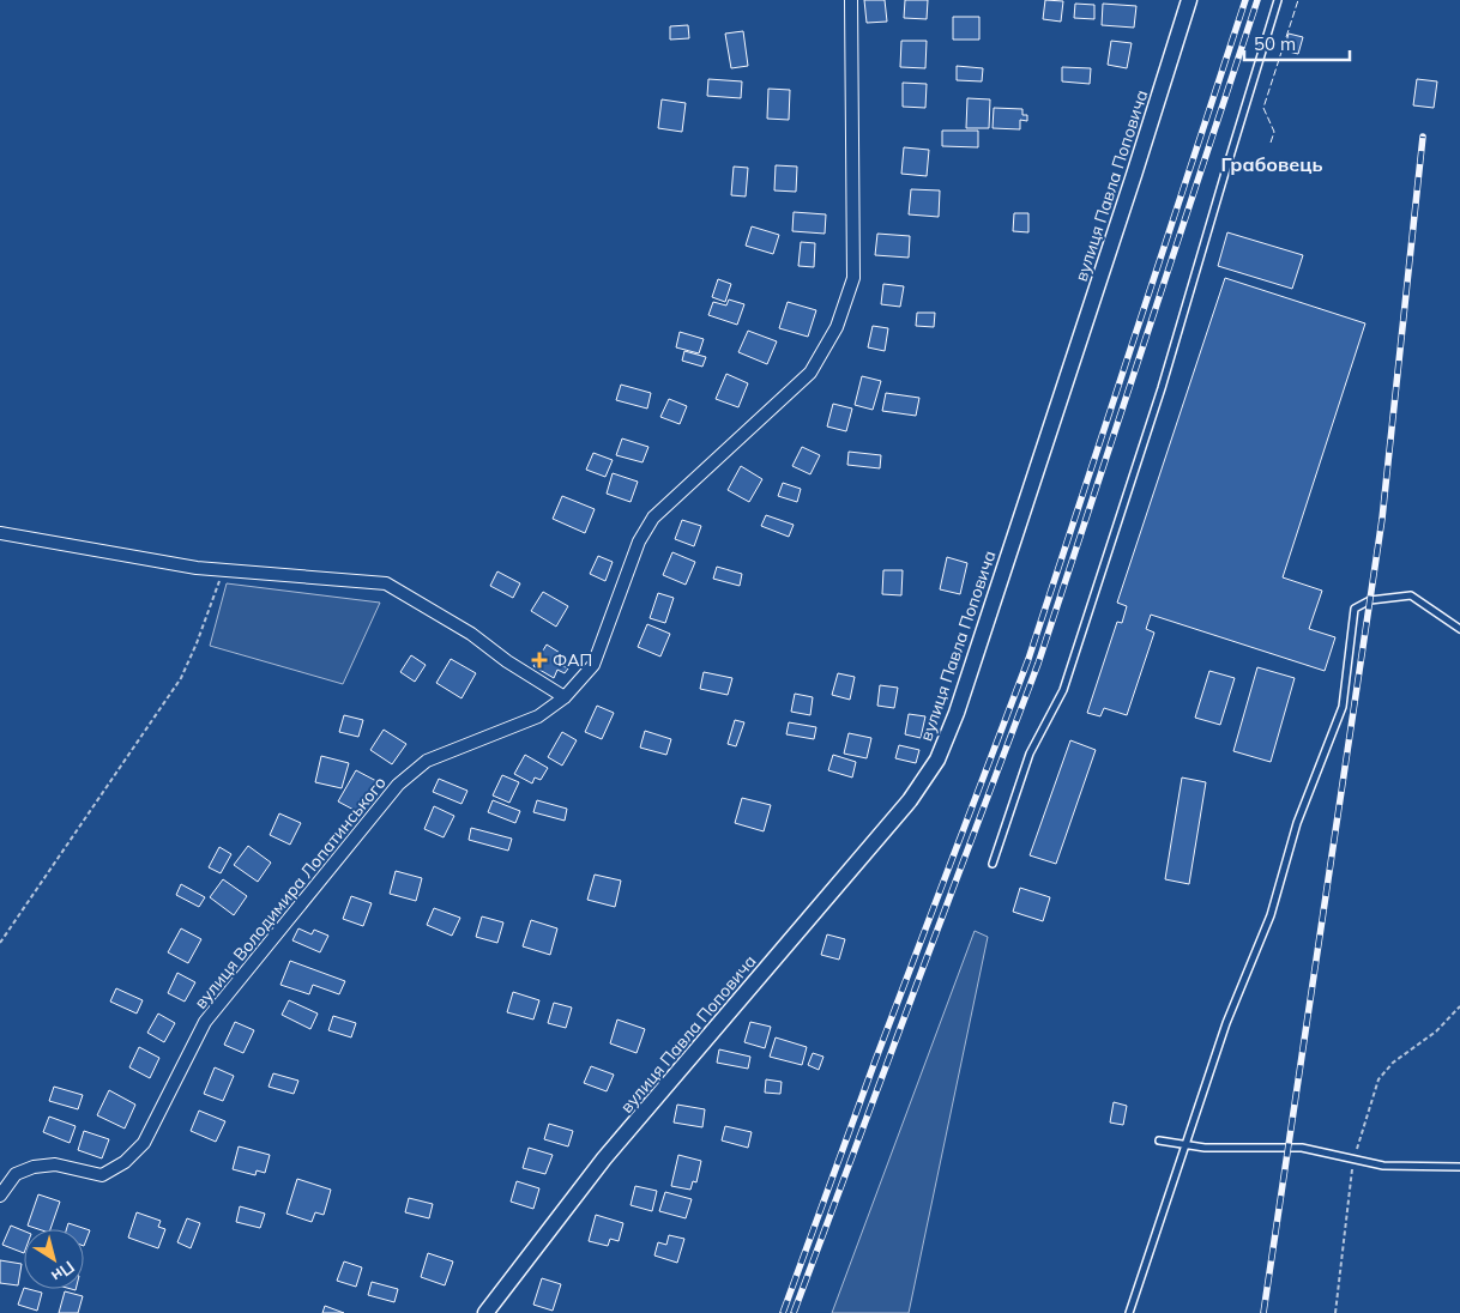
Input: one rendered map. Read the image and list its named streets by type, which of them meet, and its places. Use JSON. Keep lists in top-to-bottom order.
{
  "streets": {
    "street": ["вулиця Павла Поповича", "вулиця Володимира Лопатинського"]
  },
  "districts": ["Грабовець"],
  "places": {
    "health": ["ФАП"]
  },
  "scale_bar": "50 m",
  "north": "bottom right"
}
